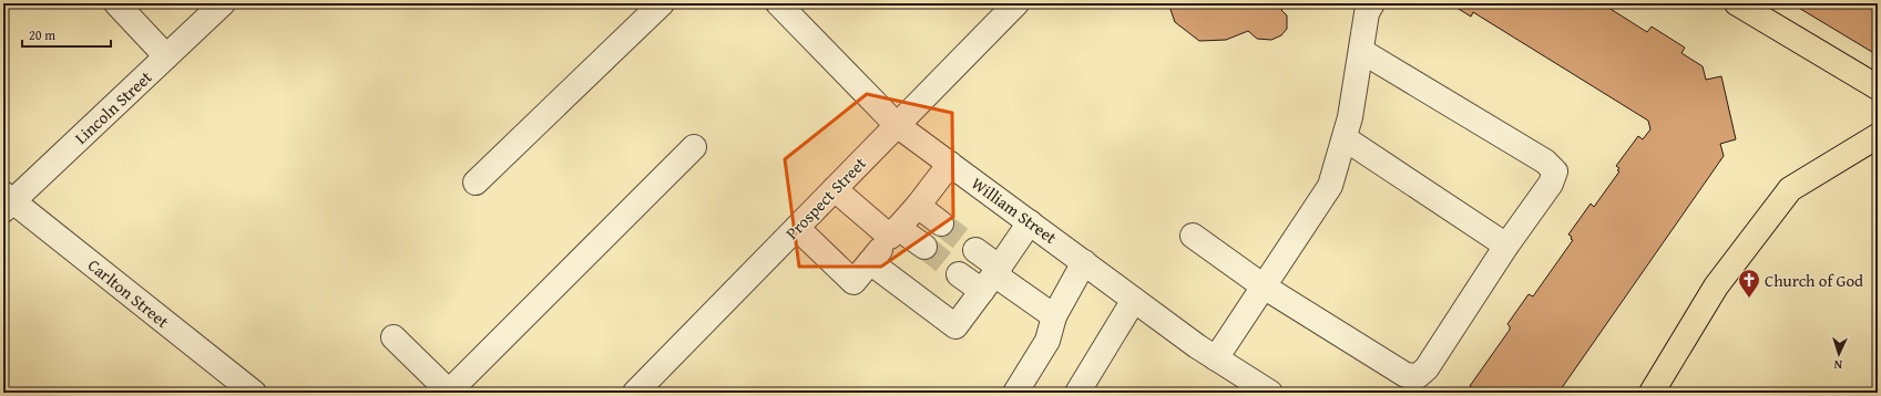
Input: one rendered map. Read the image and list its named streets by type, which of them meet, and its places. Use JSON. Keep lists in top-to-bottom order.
{
  "streets": {
    "street": [
      "Lincoln Street",
      "Prospect Street",
      "William Street",
      "Carlton Street"
    ]
  },
  "crossings": [
    ["Lincoln Street", "Carlton Street"],
    ["Prospect Street", "William Street"]
  ],
  "places": {
    "church": ["Church of God"]
  },
  "scale_bar": "20 m",
  "north": "bottom"
}
